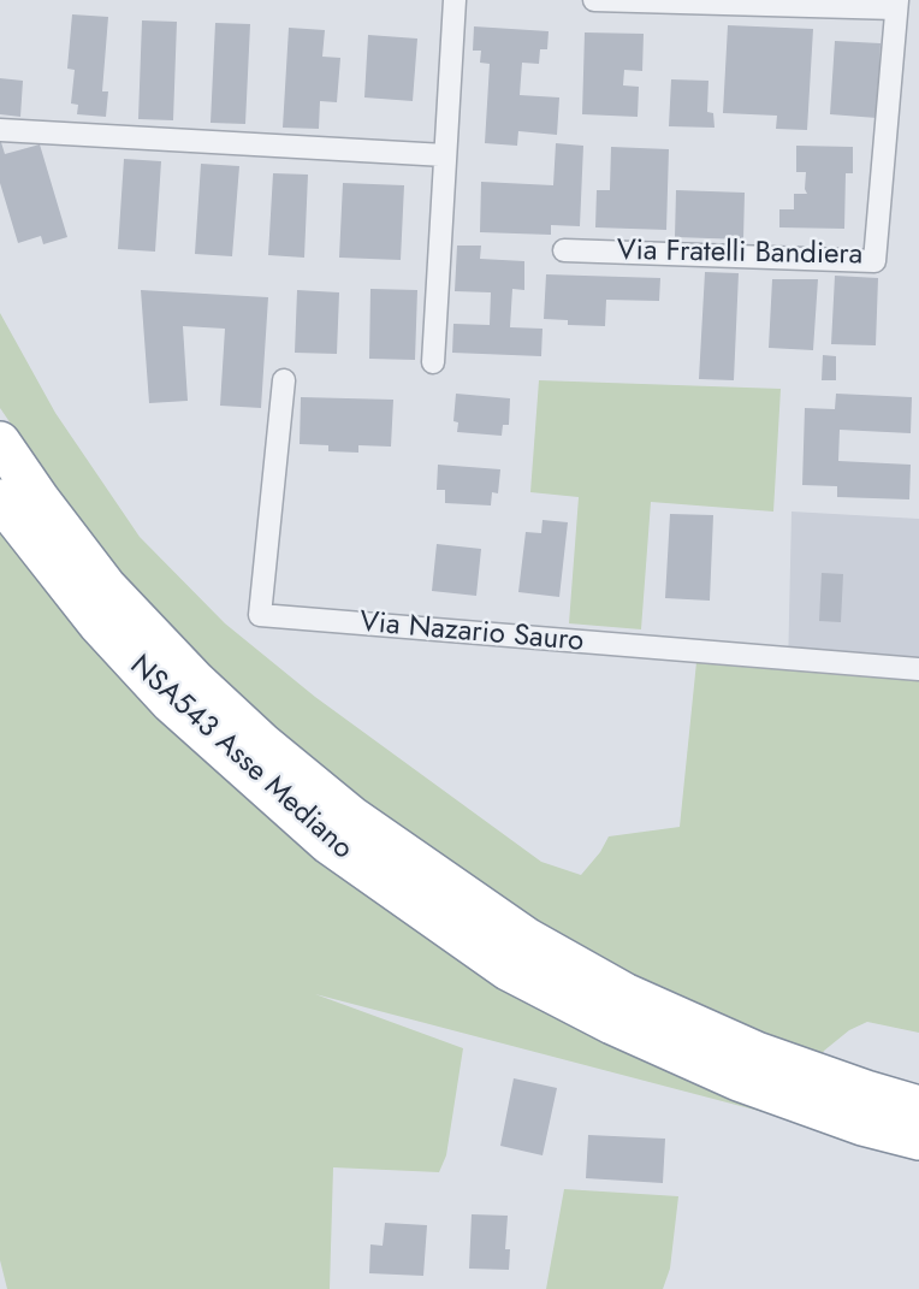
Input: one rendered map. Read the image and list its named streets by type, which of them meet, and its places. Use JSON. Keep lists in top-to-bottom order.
{
  "streets": {
    "highway": ["NSA543 Asse Mediano"],
    "street": ["Via Fratelli Bandiera", "Via Nazario Sauro"]
  }
}
